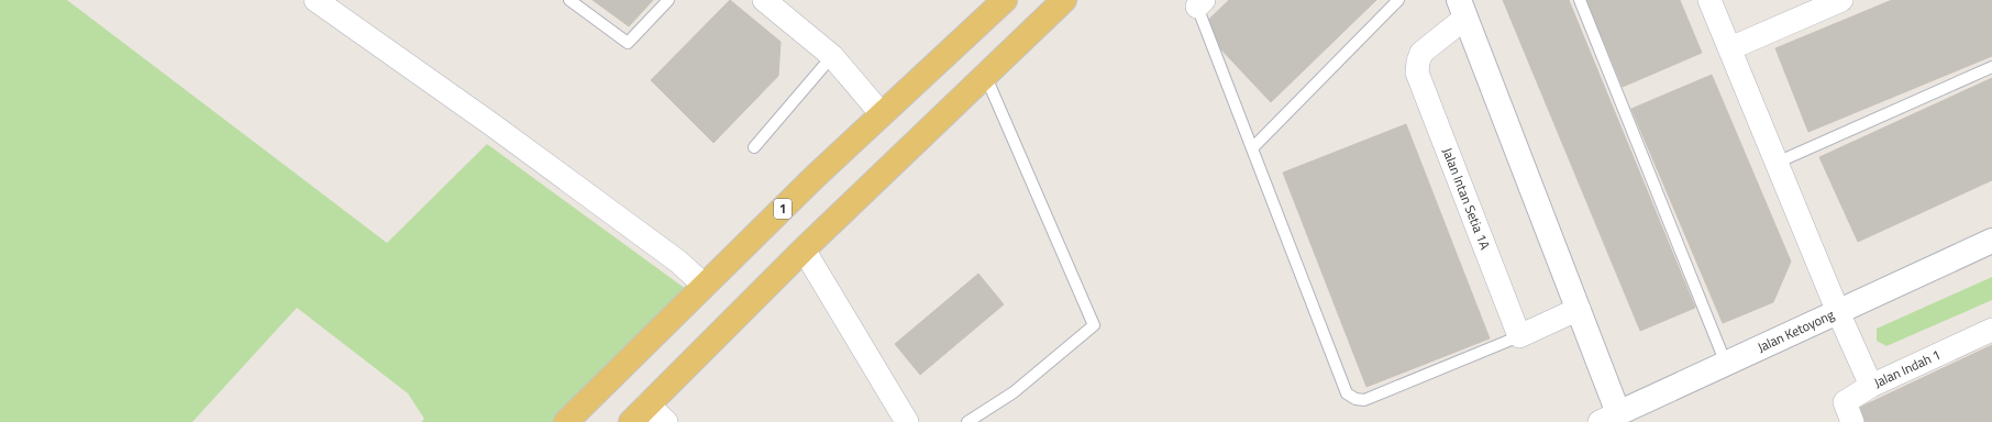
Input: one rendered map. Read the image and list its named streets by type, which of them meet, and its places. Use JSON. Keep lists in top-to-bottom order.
{
  "streets": {
    "main road": ["1"],
    "street": ["Jalan Intan Setia 1A", "Jalan Ketoyong", "Jalan Indah 1"]
  }
}
